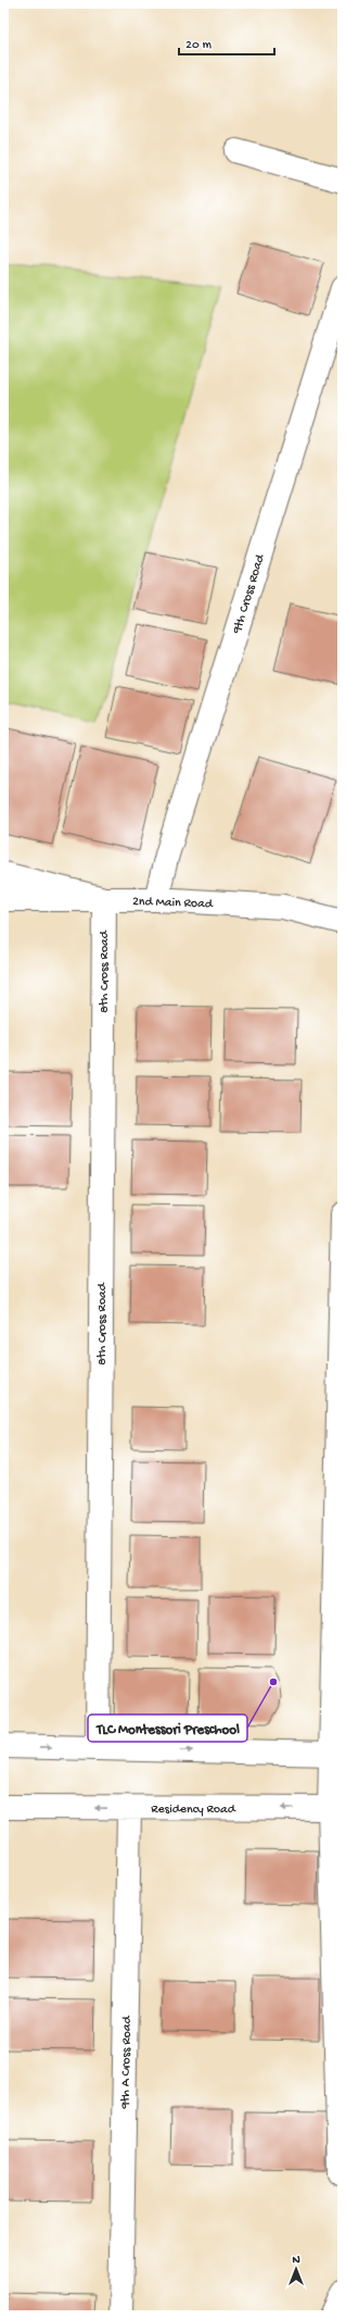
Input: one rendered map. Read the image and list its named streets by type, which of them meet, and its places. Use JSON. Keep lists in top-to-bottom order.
{
  "streets": {
    "street": [
      "9th Cross Road",
      "2nd Main Road",
      "8th Cross Road",
      "Residency Road",
      "9th A Cross Road"
    ]
  },
  "crossings": [
    ["9th Cross Road", "2nd Main Road"],
    ["2nd Main Road", "8th Cross Road"],
    ["Residency Road", "9th A Cross Road"]
  ],
  "places": ["TLC Montessori Preschool"],
  "scale_bar": "20 m",
  "north": "top"
}
